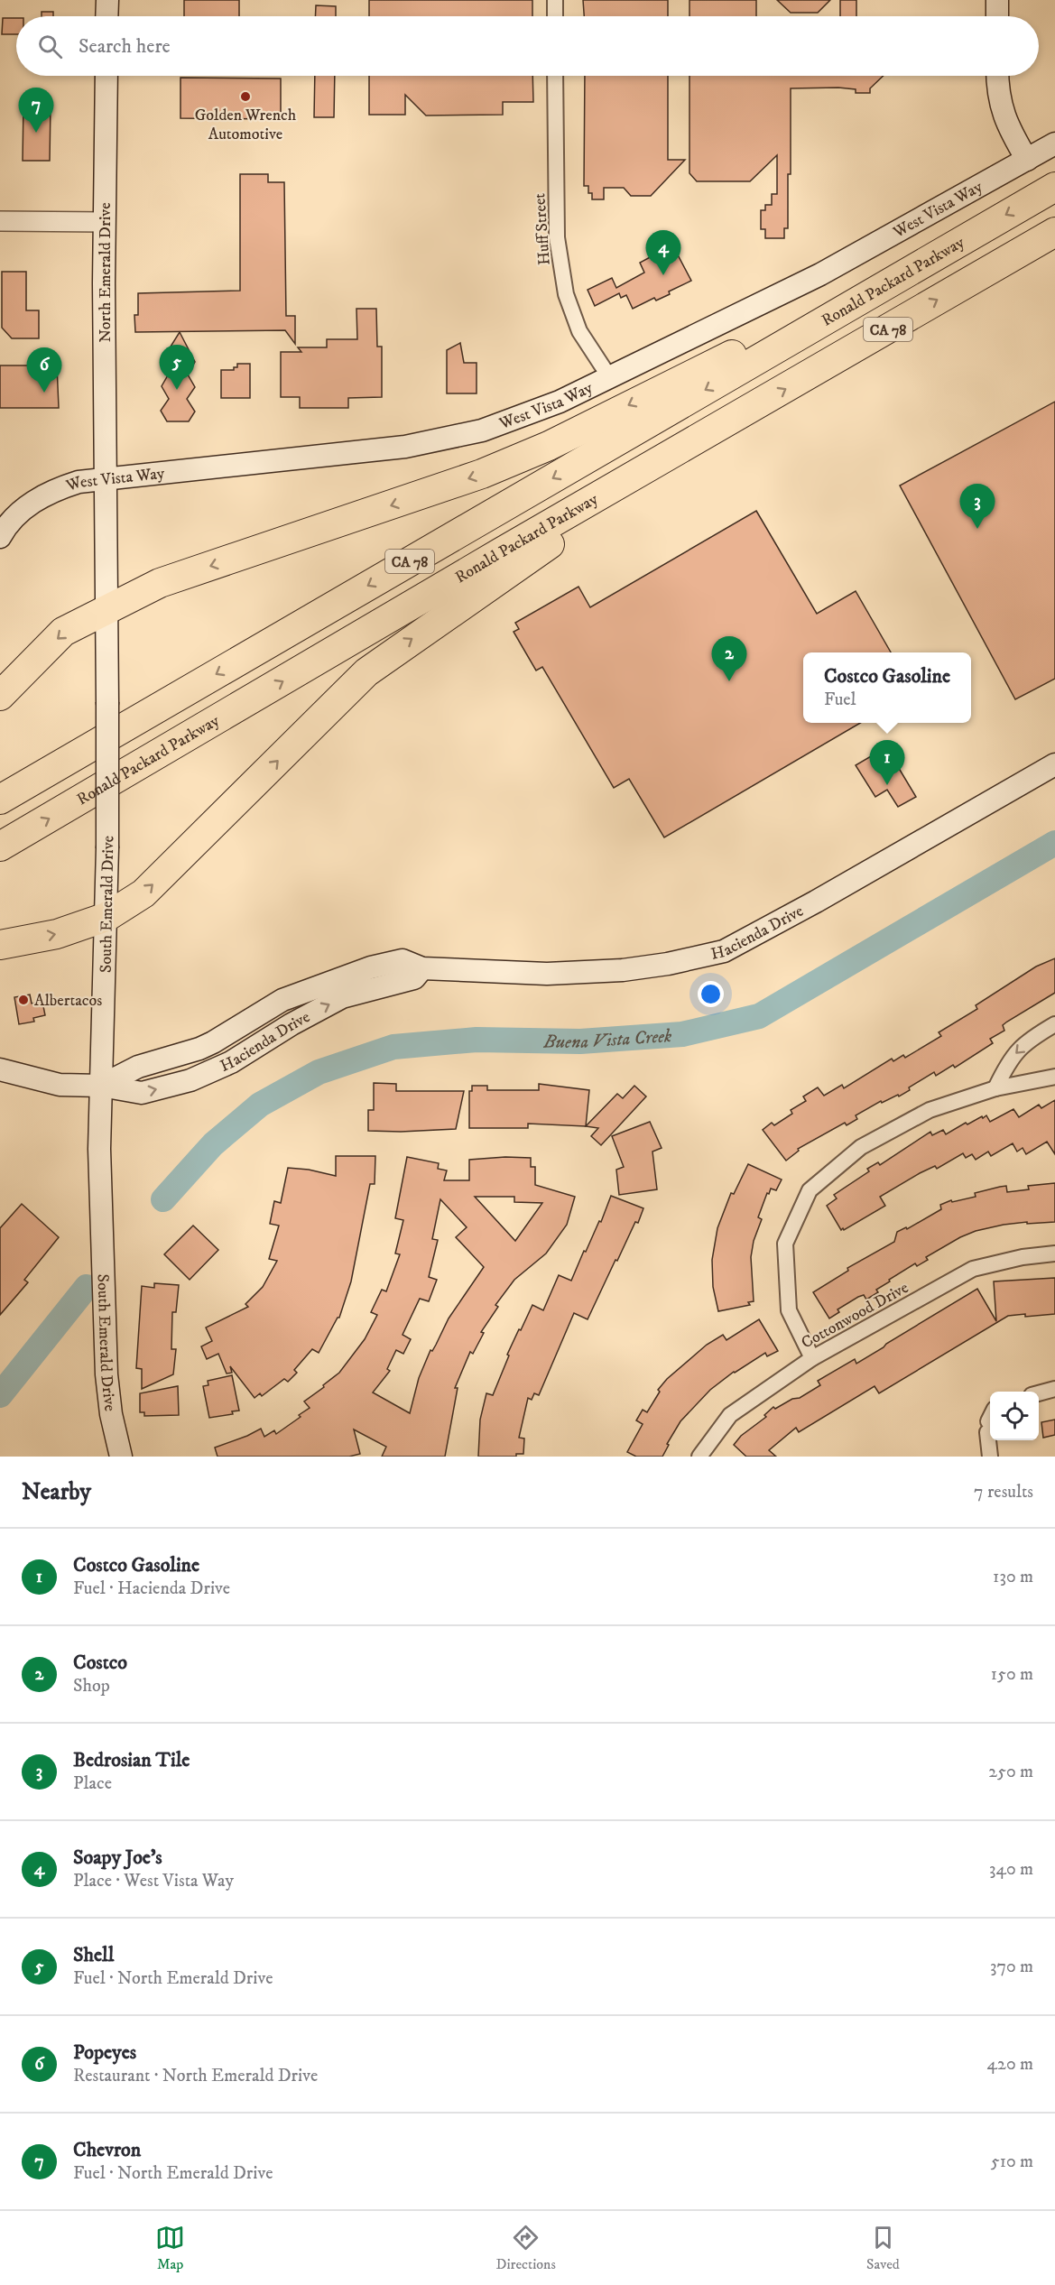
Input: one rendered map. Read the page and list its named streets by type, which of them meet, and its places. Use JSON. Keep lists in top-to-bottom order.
{
  "streets": {
    "highway": ["Ronald Packard Parkway", "CA 78"],
    "main road": [
      "West Vista Way",
      "North Emerald Drive",
      "South Emerald Drive",
      "Hacienda Drive"
    ],
    "street": ["Huff Street", "Cottonwood Drive"]
  },
  "crossings": [
    ["West Vista Way", "Huff Street"],
    ["West Vista Way", "North Emerald Drive"],
    ["West Vista Way", "South Emerald Drive"],
    ["North Emerald Drive", "South Emerald Drive"],
    ["South Emerald Drive", "Hacienda Drive"]
  ],
  "water": ["Buena Vista Creek"],
  "places": ["Golden Wrench Automotive", "Albertacos"],
  "page": {
    "search": "Search here",
    "pins": [
      "7",
      "4",
      "5",
      "6",
      "3",
      "2",
      "1"
    ],
    "popup": ["Costco Gasoline", "Fuel"],
    "heading": ["Nearby", "7 results"],
    "list": [
      {
        "mark": "1",
        "name": "Costco Gasoline",
        "note": "Fuel · Hacienda Drive",
        "value": "130 m"
      },
      {
        "mark": "2",
        "name": "Costco",
        "note": "Shop",
        "value": "150 m"
      },
      {
        "mark": "3",
        "name": "Bedrosian Tile",
        "note": "Place",
        "value": "250 m"
      },
      {
        "mark": "4",
        "name": "Soapy Joe's",
        "note": "Place · West Vista Way",
        "value": "340 m"
      },
      {
        "mark": "5",
        "name": "Shell",
        "note": "Fuel · North Emerald Drive",
        "value": "370 m"
      },
      {
        "mark": "6",
        "name": "Popeyes",
        "note": "Restaurant · North Emerald Drive",
        "value": "420 m"
      },
      {
        "mark": "7",
        "name": "Chevron",
        "note": "Fuel · North Emerald Drive",
        "value": "510 m"
      }
    ],
    "nav": ["Map", "Directions", "Saved"]
  }
}
